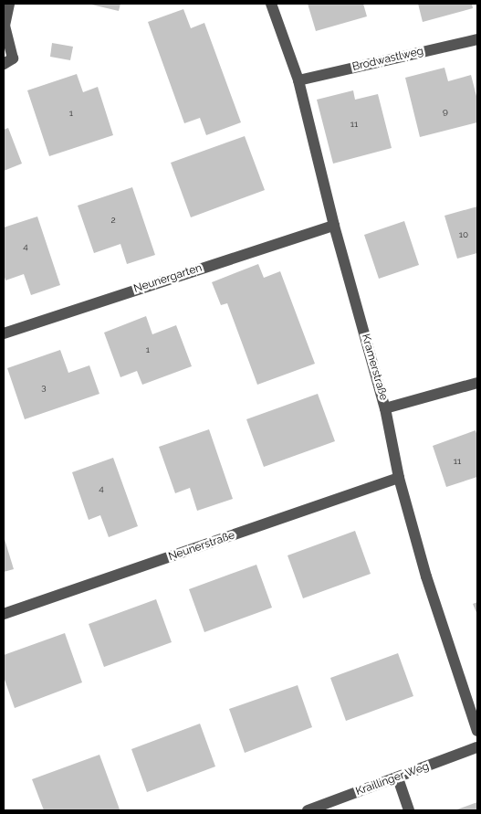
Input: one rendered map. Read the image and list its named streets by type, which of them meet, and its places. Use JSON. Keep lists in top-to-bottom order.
{
  "streets": {
    "street": [
      "Brodwastlweg",
      "Neunergarten",
      "Kramerstraße",
      "Neunerstraße",
      "Kraillinger Weg"
    ]
  },
  "crossings": [
    ["Brodwastlweg", "Kramerstraße"],
    ["Neunergarten", "Kramerstraße"],
    ["Kramerstraße", "Neunerstraße"]
  ],
  "house_numbers": [
    "9",
    "1",
    "11",
    "2",
    "10",
    "4",
    "1",
    "3",
    "11",
    "4"
  ]
}
